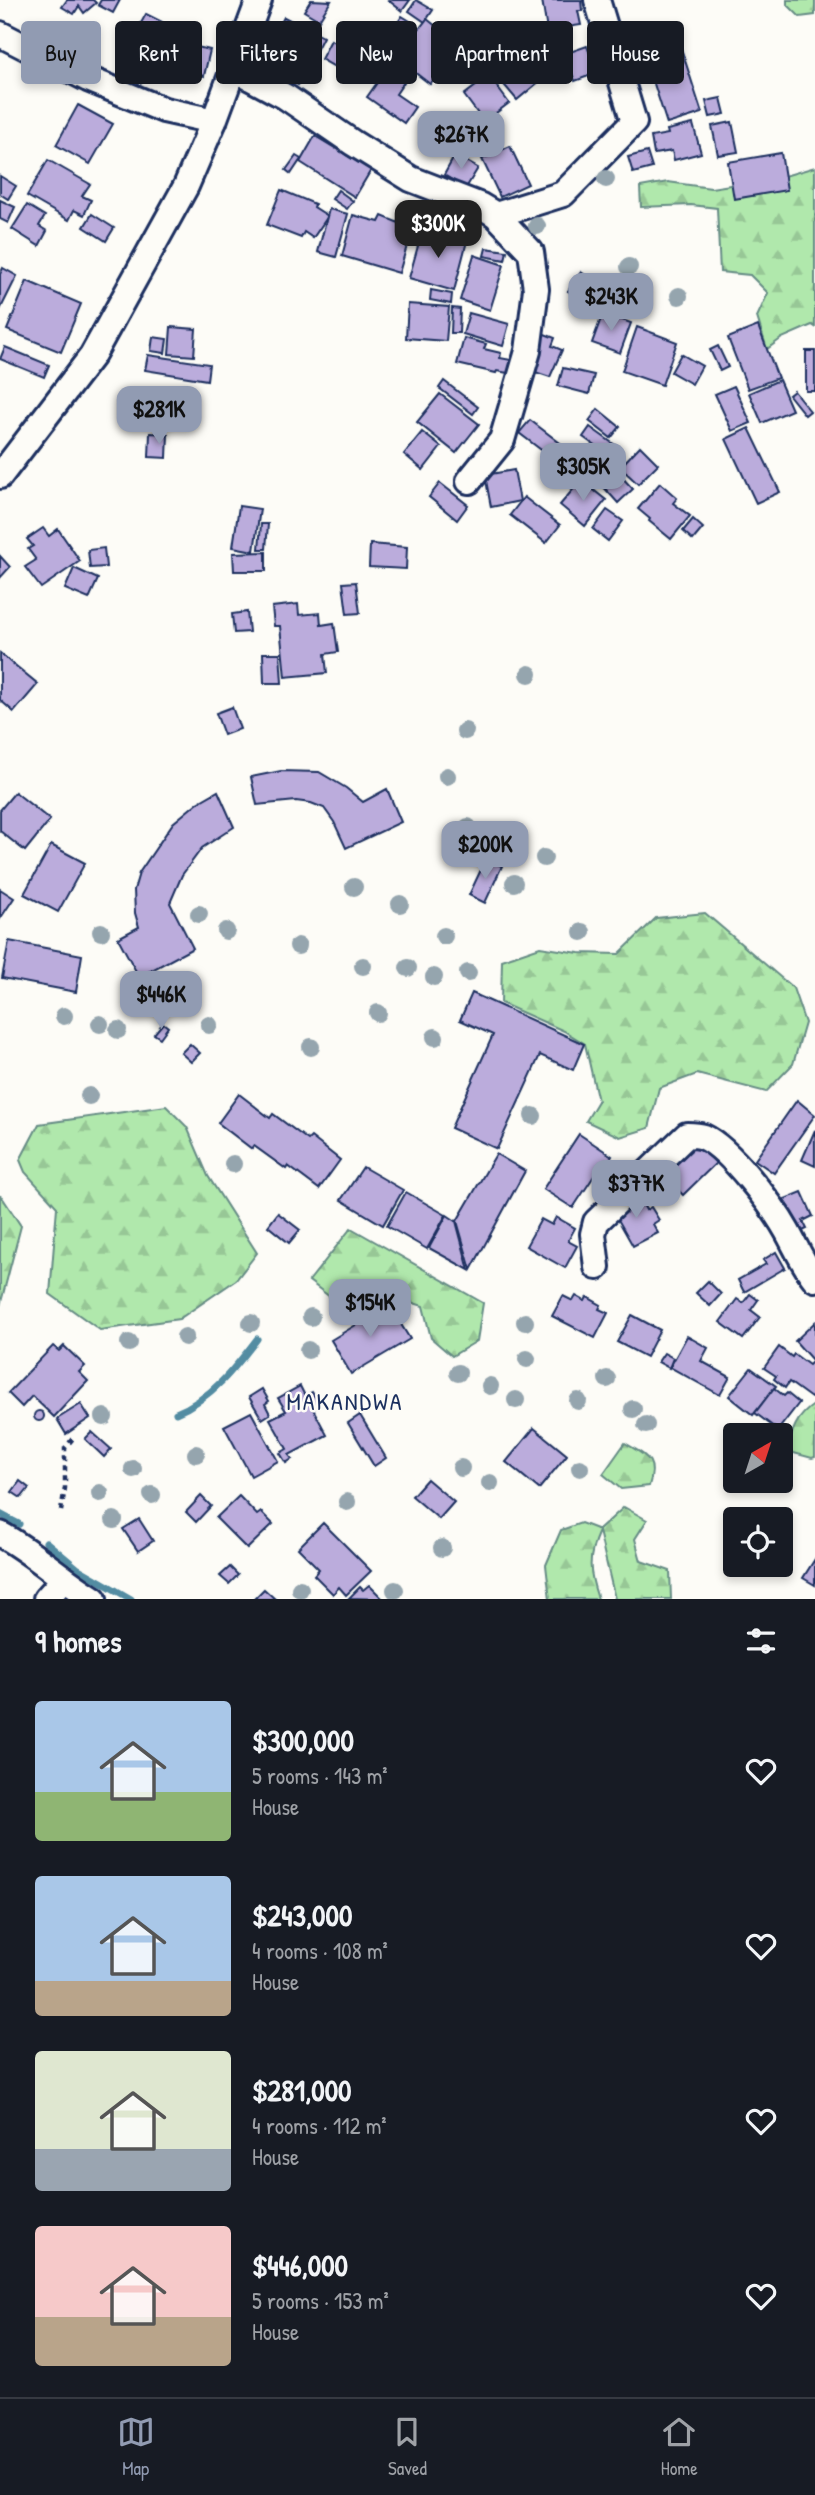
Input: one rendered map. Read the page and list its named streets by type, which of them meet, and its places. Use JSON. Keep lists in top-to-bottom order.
{
  "districts": ["MAKANDWA"],
  "north": "top right",
  "page": {
    "chip": [
      "Buy",
      "Rent",
      "Filters",
      "New",
      "Apartment",
      "House"
    ],
    "price": [
      "$267K",
      "$300K",
      "$243K",
      "$281K",
      "$305K",
      "$200K",
      "$446K",
      "$377K",
      "$154K"
    ],
    "heading": "9 homes",
    "list": [
      {
        "name": "$300,000",
        "note": "5 rooms · 143 m² · House"
      },
      {
        "name": "$243,000",
        "note": "4 rooms · 108 m² · House"
      },
      {
        "name": "$281,000",
        "note": "4 rooms · 112 m² · House"
      },
      {
        "name": "$446,000",
        "note": "5 rooms · 153 m² · House"
      }
    ],
    "tabs": ["Map", "Saved", "Home"]
  }
}
